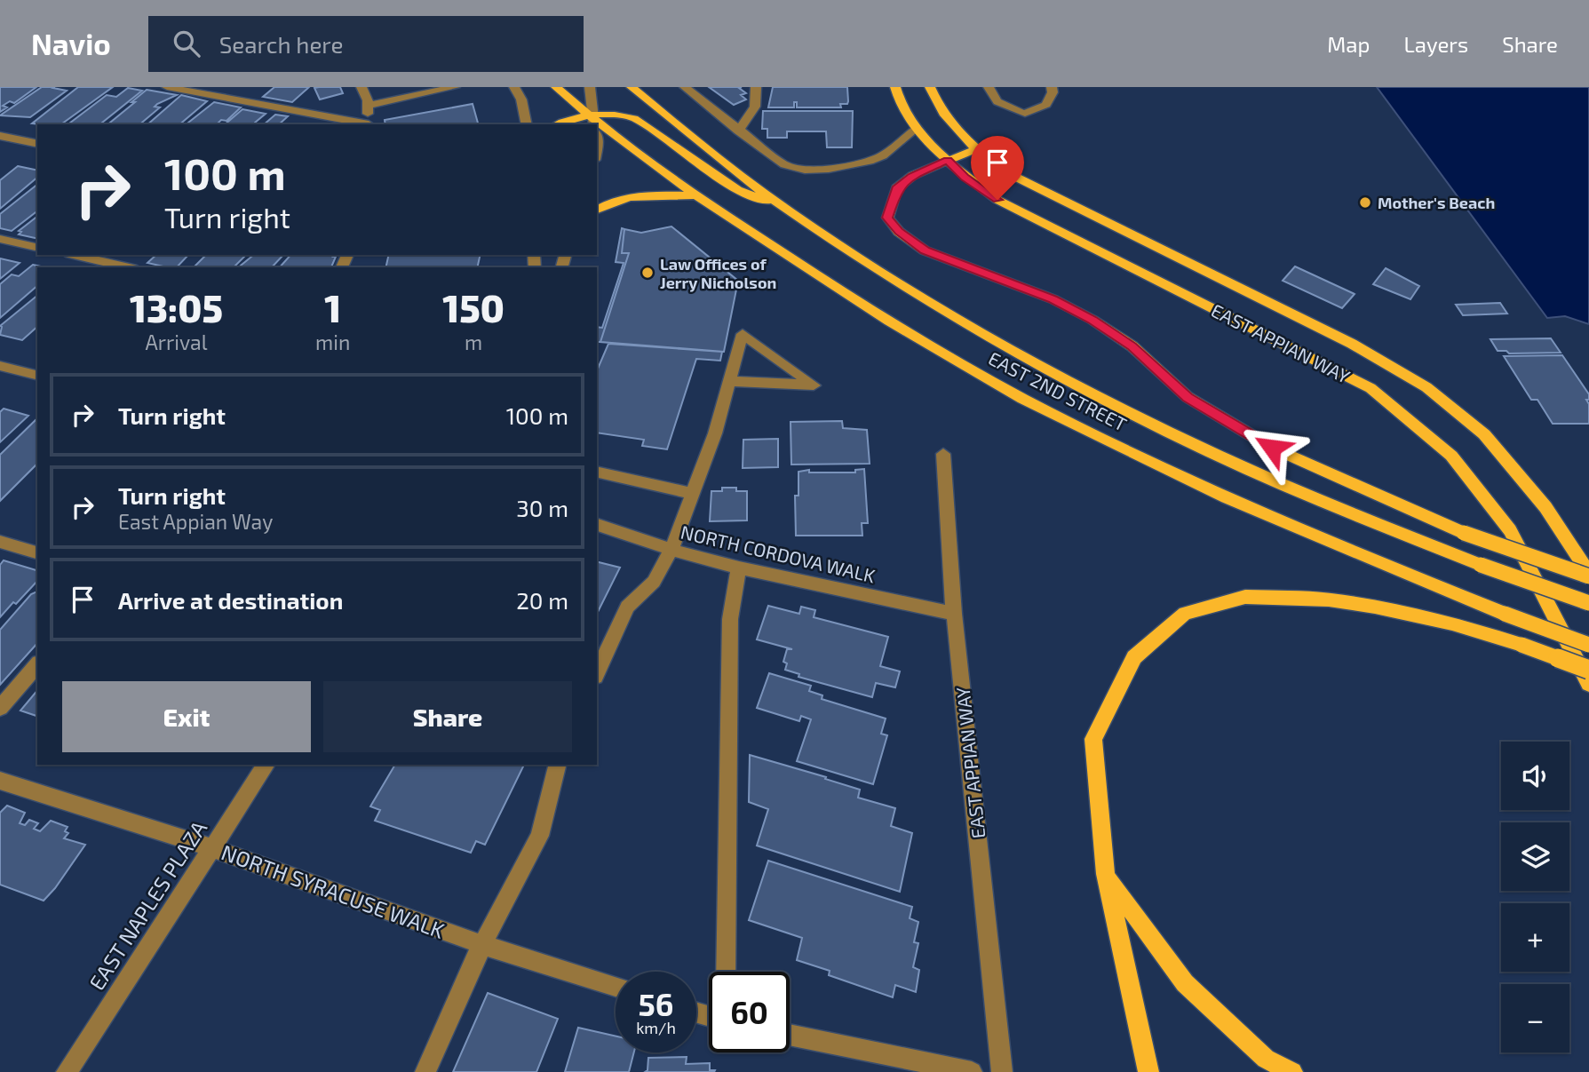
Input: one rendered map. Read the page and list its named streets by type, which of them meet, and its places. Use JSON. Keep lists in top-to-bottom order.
{
  "streets": {
    "main road": ["EAST APPIAN WAY", "EAST 2ND STREET"],
    "street": ["NORTH CORDOVA WALK", "NORTH SYRACUSE WALK", "EAST NAPLES PLAZA"]
  },
  "crossings": [
    ["EAST APPIAN WAY", "NORTH CORDOVA WALK"],
    ["NORTH SYRACUSE WALK", "EAST NAPLES PLAZA"]
  ],
  "places": ["Mother's Beach", "Law Offices of Jerry Nicholson"],
  "page": {
    "header": "Navio",
    "search": "Search here",
    "nav": ["Map", "Layers", "Share"],
    "turn": ["100 m", "Turn right"],
    "eta": [
      "13:05",
      "Arrival",
      "1",
      "min",
      "150",
      "m"
    ],
    "list": [
      {
        "name": "Turn right",
        "value": "100 m"
      },
      {
        "name": "Turn right",
        "note": "East Appian Way",
        "value": "30 m"
      },
      {
        "name": "Arrive at destination",
        "value": "20 m"
      }
    ],
    "buttons": ["Exit", "Share"],
    "map_buttons": ["+", "−"],
    "speed": "56 km/h",
    "limit": "60"
  }
}
